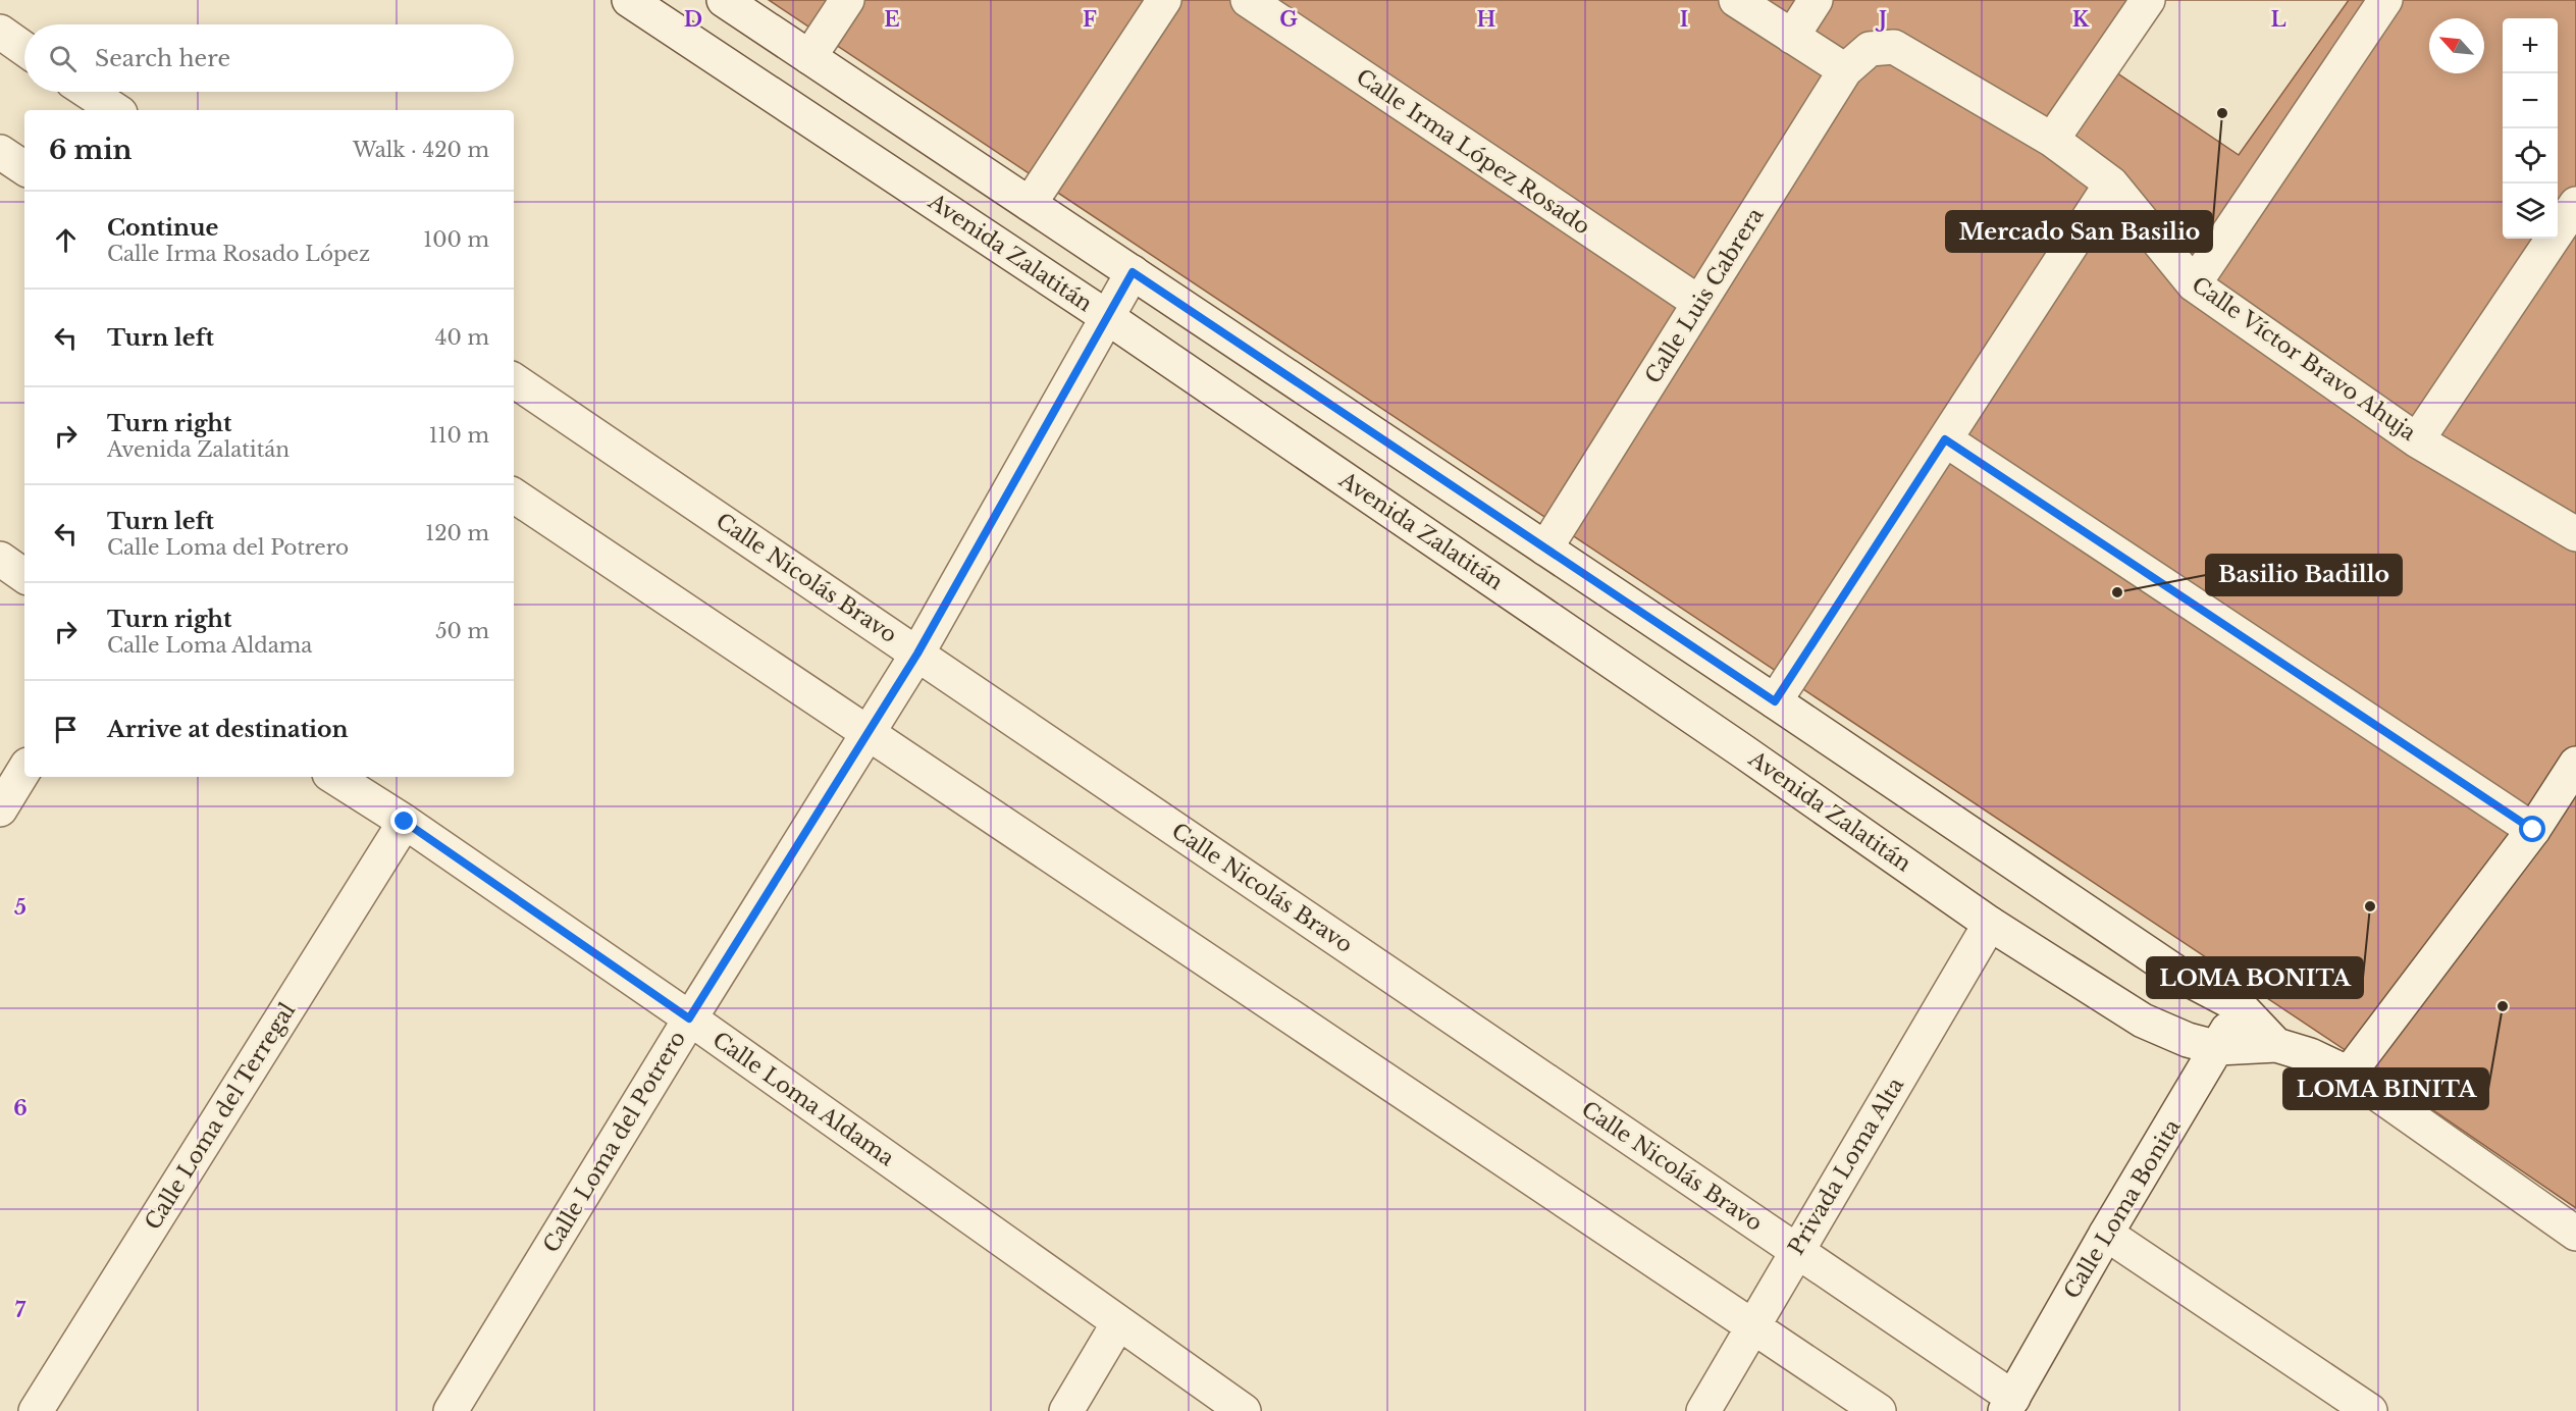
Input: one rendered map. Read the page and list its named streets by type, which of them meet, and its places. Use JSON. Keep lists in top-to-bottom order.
{
  "streets": {
    "street": [
      "Calle Irma López Rosado",
      "Avenida Zalatitán",
      "Calle Luis Cabrera",
      "Calle Víctor Bravo Ahuja",
      "Calle Nicolás Bravo",
      "Calle Loma Aldama",
      "Calle Loma del Terregal",
      "Calle Loma del Potrero",
      "Privada Loma Alta",
      "Calle Loma Bonita"
    ]
  },
  "crossings": [
    ["Calle Irma López Rosado", "Calle Luis Cabrera"],
    ["Avenida Zalatitán", "Calle Loma del Potrero"],
    ["Avenida Zalatitán", "Privada Loma Alta"],
    ["Avenida Zalatitán", "Calle Loma Bonita"],
    ["Calle Luis Cabrera", "Calle Víctor Bravo Ahuja"],
    ["Calle Nicolás Bravo", "Calle Loma del Potrero"],
    ["Calle Nicolás Bravo", "Privada Loma Alta"],
    ["Calle Nicolás Bravo", "Calle Loma Bonita"],
    ["Calle Loma Aldama", "Calle Loma del Terregal"],
    ["Calle Loma Aldama", "Calle Loma del Potrero"]
  ],
  "places": [
    "Mercado San Basilio",
    "Basilio Badillo",
    "LOMA BONITA",
    "LOMA BINITA"
  ],
  "north": "top left",
  "page": {
    "map_buttons": ["+", "−"],
    "search": "Search here",
    "heading": ["6 min", "Walk · 420 m"],
    "list": [
      ["Continue", "Calle Irma Rosado López", "100 m"],
      ["Turn left", "40 m"],
      ["Turn right", "Avenida Zalatitán", "110 m"],
      ["Turn left", "Calle Loma del Potrero", "120 m"],
      ["Turn right", "Calle Loma Aldama", "50 m"],
      "Arrive at destination"
    ]
  },
  "grid": {
    "columns": [
      "D",
      "E",
      "F",
      "G",
      "H",
      "I",
      "J",
      "K",
      "L"
    ],
    "rows": ["5", "6", "7"]
  }
}
